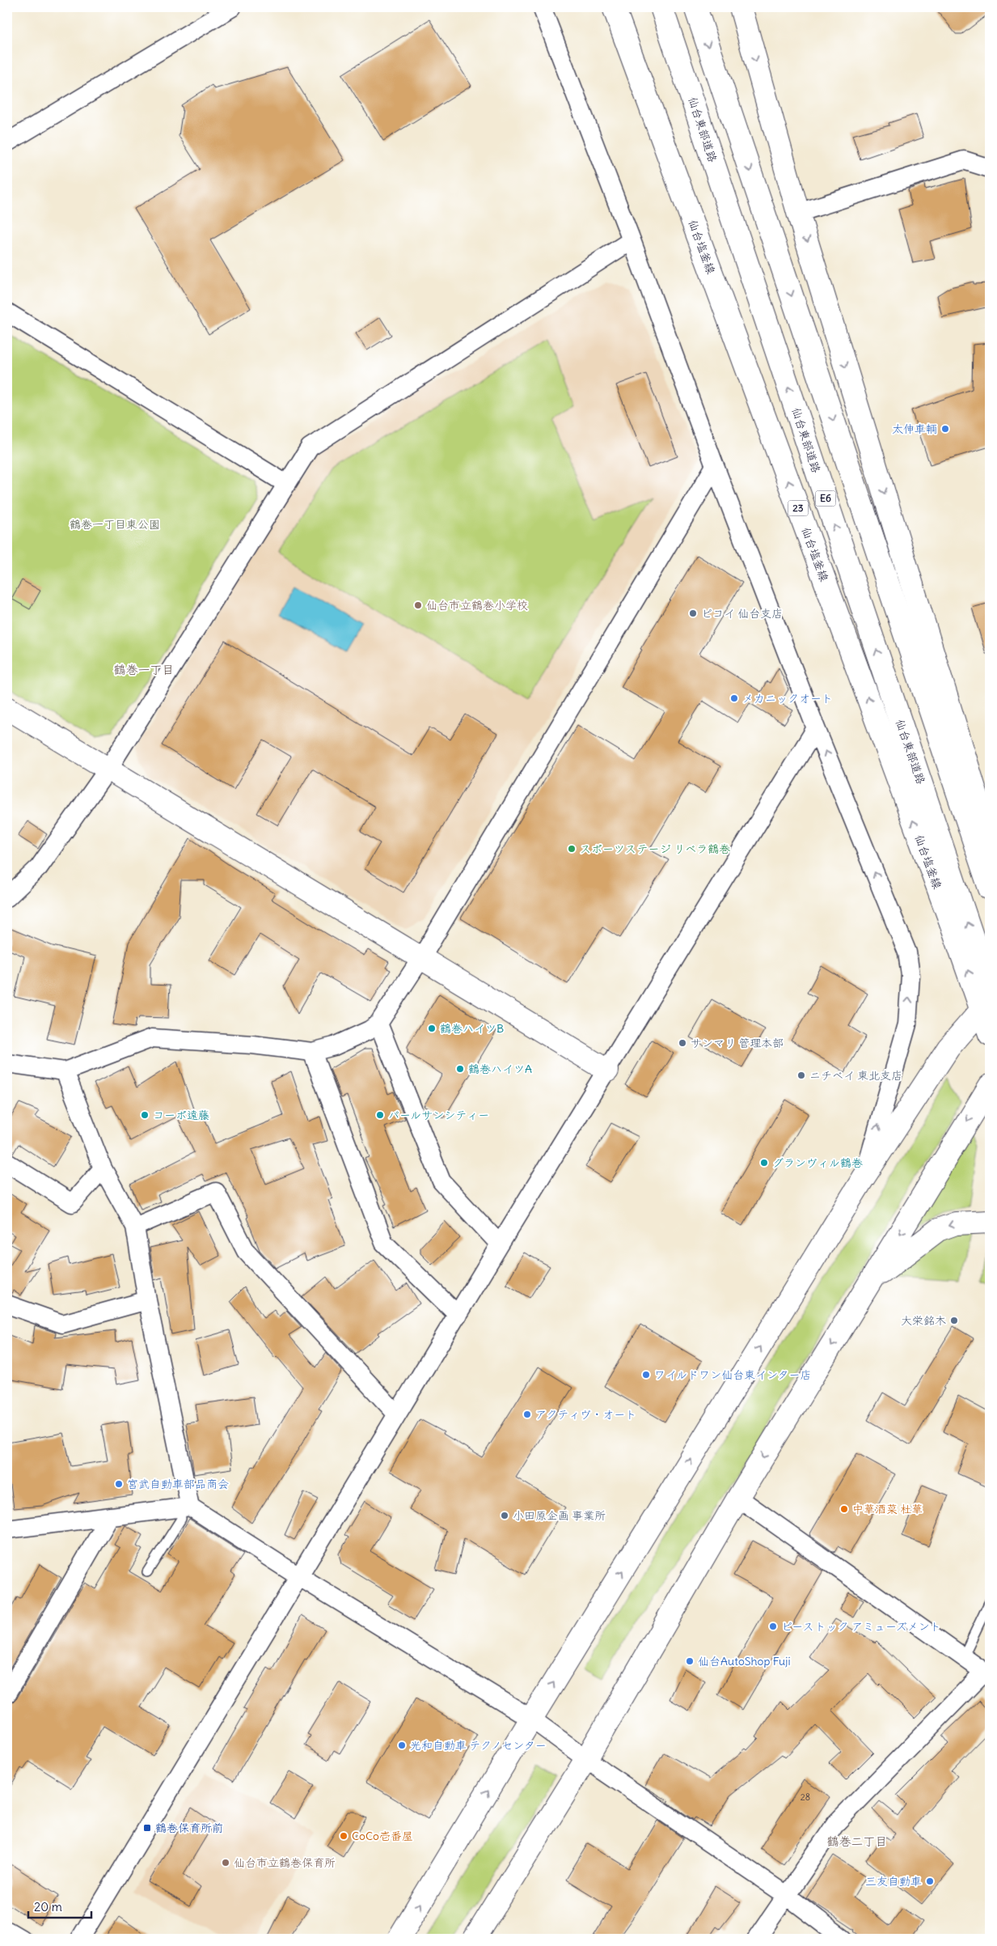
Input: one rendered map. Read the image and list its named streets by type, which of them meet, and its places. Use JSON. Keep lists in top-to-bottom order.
{
  "streets": {
    "main road": [
      "仙台東部道路",
      "仙台塩釜線",
      "E6",
      "23"
    ]
  },
  "districts": ["鶴巻一丁目", "鶴巻二丁目"],
  "parks": ["鶴巻一丁目東公園"],
  "places": {
    "other": [
      "太伸車輌",
      "仙台市立鶴巻小学校",
      "ピコイ 仙台支店",
      "メカニックオート",
      "スポーツステージ リベラ鶴巻",
      "鶴巻ハイツB",
      "サンマリ 管理本部",
      "鶴巻ハイツA",
      "ニチベイ 東北支店",
      "コーポ遠藤",
      "パールサンシティー",
      "グランヴィル鶴巻",
      "大栄銘木",
      "ワイルドワン仙台東インター店",
      "アクティヴ・オート",
      "宮武自動車部品商会",
      "中華酒菜 杜華",
      "小田原企画 事業所",
      "ピーストック アミューズメント",
      "仙台AutoShop Fuji",
      "光和自動車 テクノセンター",
      "CoCo壱番屋",
      "仙台市立鶴巻保育所",
      "三友自動車"
    ],
    "transit": ["鶴巻保育所前"]
  },
  "house_numbers": ["28"],
  "scale_bar": "20 m"
}
